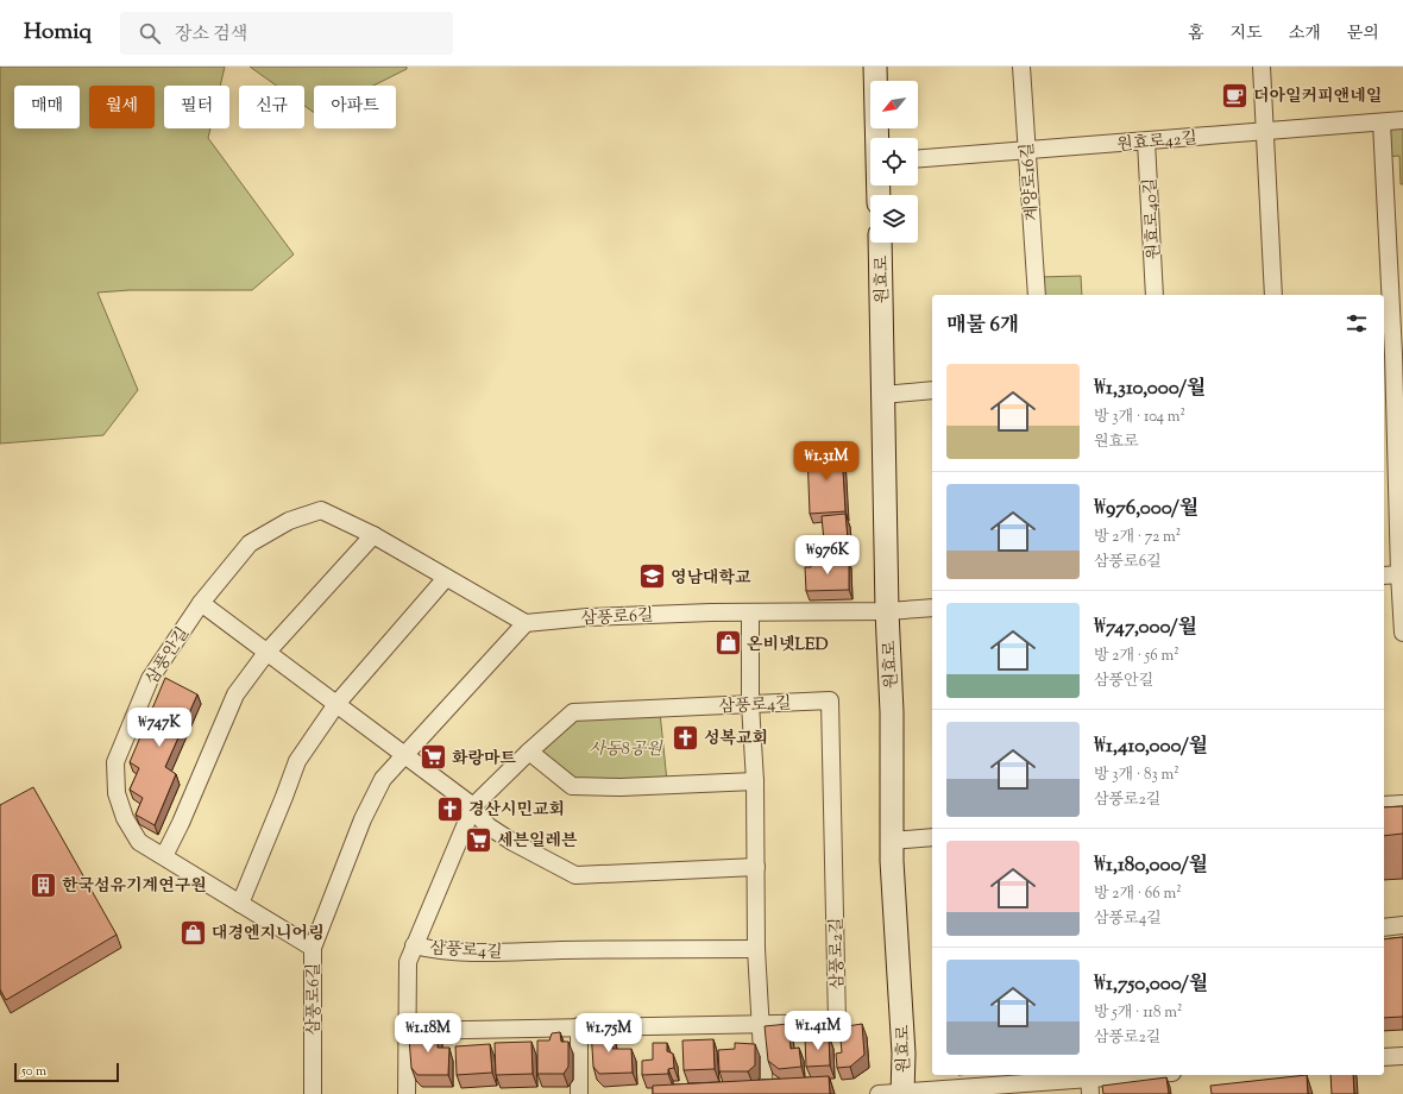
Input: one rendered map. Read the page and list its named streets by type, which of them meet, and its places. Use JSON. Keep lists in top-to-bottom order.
{
  "streets": {
    "main road": ["원효로"],
    "street": [
      "원효로42길",
      "계양로16길",
      "원효로40길",
      "삼풍로6길",
      "삼풍안길",
      "삼풍로4길",
      "삼풍로2길"
    ]
  },
  "crossings": [
    ["원효로42길", "계양로16길"],
    ["원효로42길", "원효로40길"],
    ["원효로", "삼풍로6길"],
    ["삼풍로6길", "삼풍안길"],
    ["삼풍로4길", "삼풍로2길"]
  ],
  "parks": ["사동8공원"],
  "places": {
    "cafe": ["더아일커피앤네일"],
    "school or university": ["영남대학교"],
    "shop": ["온비넷LED", "대경엔지니어링"],
    "church": ["성복교회", "경산시민교회"],
    "supermarket": ["화랑마트", "세븐일레븐"],
    "building": ["한국섬유기계연구원"]
  },
  "scale_bar": "50 m",
  "north": "bottom left",
  "page": {
    "header": "Homiq",
    "search": "장소 검색",
    "nav": [
      "홈",
      "지도",
      "소개",
      "문의"
    ],
    "chip": [
      "매매",
      "월세",
      "필터",
      "신규",
      "아파트"
    ],
    "heading": "매물 6개",
    "list": [
      {
        "name": "₩1,310,000/월",
        "note": "방 3개 · 104 m² · 원효로"
      },
      {
        "name": "₩976,000/월",
        "note": "방 2개 · 72 m² · 삼풍로6길"
      },
      {
        "name": "₩747,000/월",
        "note": "방 2개 · 56 m² · 삼풍안길"
      },
      {
        "name": "₩1,410,000/월",
        "note": "방 3개 · 83 m² · 삼풍로2길"
      },
      {
        "name": "₩1,180,000/월",
        "note": "방 2개 · 66 m² · 삼풍로4길"
      },
      {
        "name": "₩1,750,000/월",
        "note": "방 5개 · 118 m² · 삼풍로2길"
      }
    ],
    "price": [
      "₩1.31M",
      "₩976K",
      "₩747K",
      "₩1.41M",
      "₩1.18M",
      "₩1.75M"
    ],
    "scale": "50 m"
  }
}
